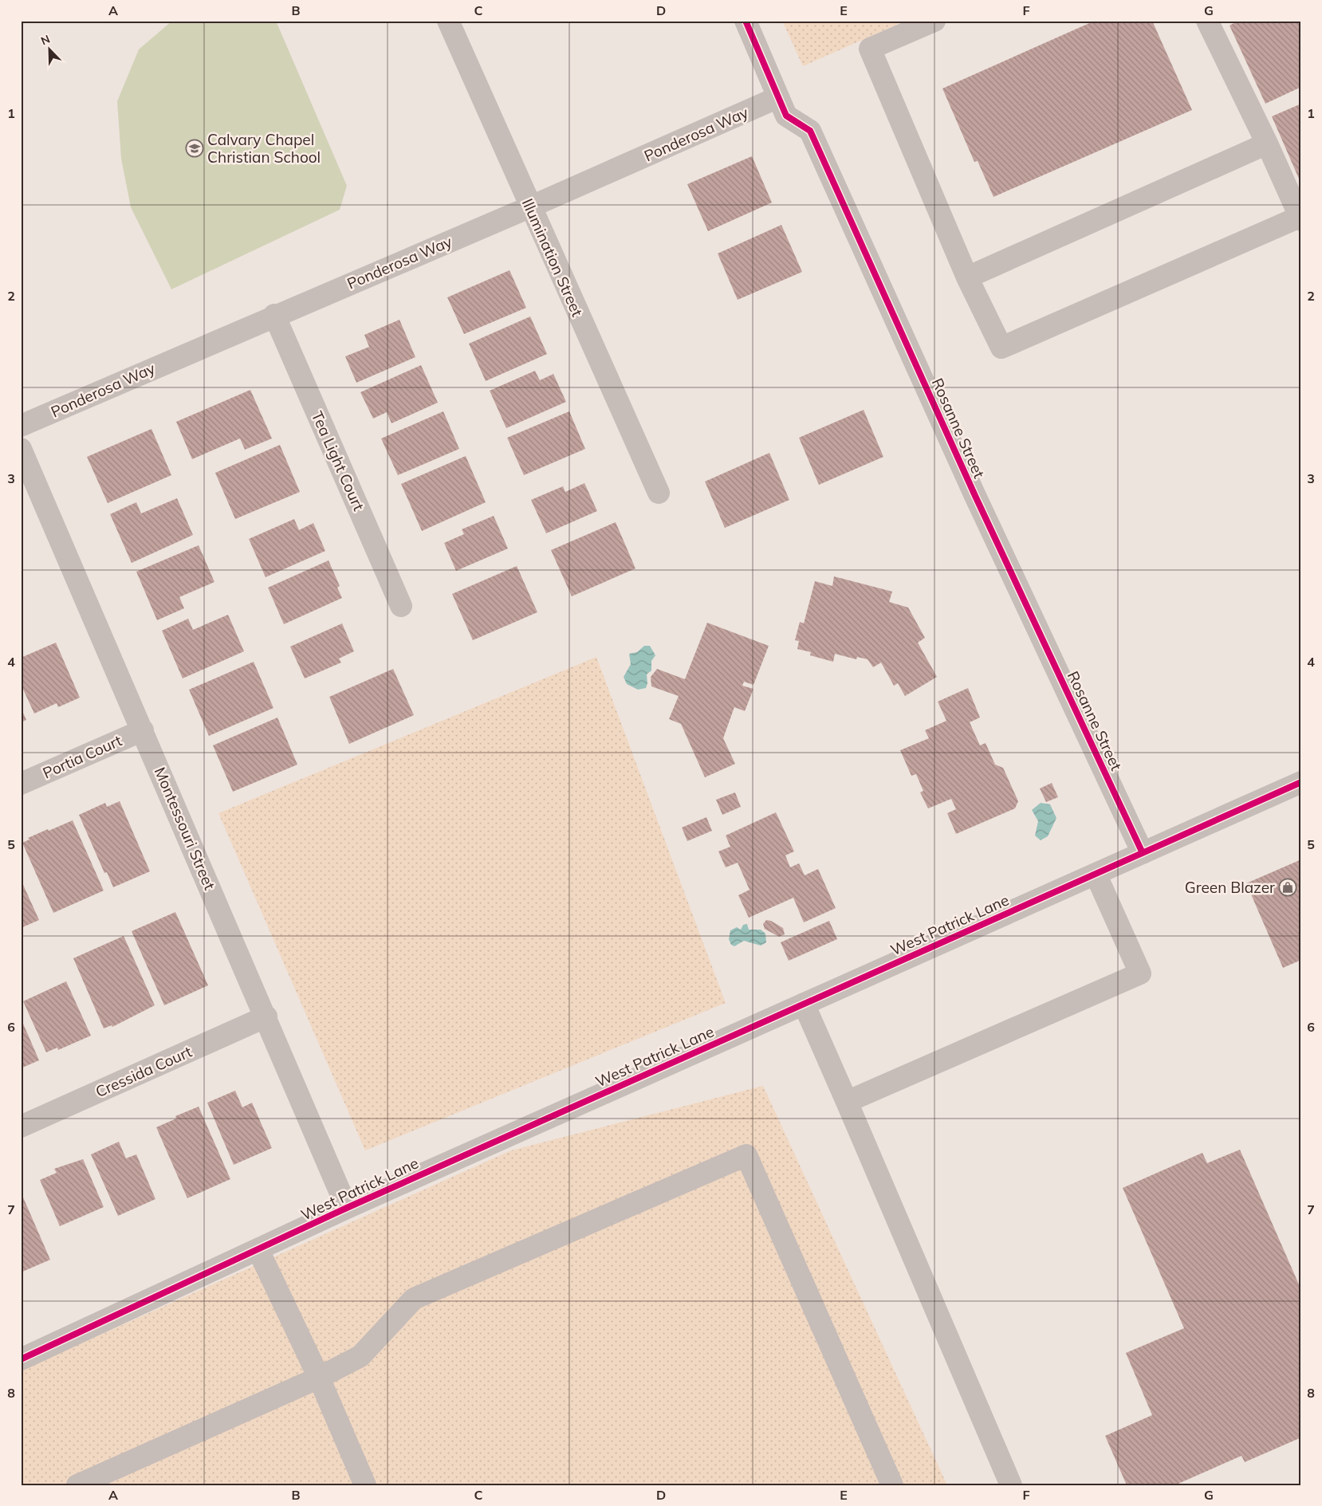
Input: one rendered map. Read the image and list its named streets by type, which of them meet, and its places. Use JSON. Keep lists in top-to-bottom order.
{
  "streets": {
    "street": [
      "Ponderosa Way",
      "Illumination Street",
      "Rosanne Street",
      "Tea Light Court",
      "Portia Court",
      "Montessouri Street",
      "West Patrick Lane",
      "Cressida Court"
    ]
  },
  "crossings": [
    ["Ponderosa Way", "Illumination Street"],
    ["Ponderosa Way", "Rosanne Street"],
    ["Ponderosa Way", "Tea Light Court"],
    ["Rosanne Street", "West Patrick Lane"],
    ["Portia Court", "Montessouri Street"],
    ["Montessouri Street", "West Patrick Lane"],
    ["Montessouri Street", "Cressida Court"]
  ],
  "places": {
    "school or university": ["Calvary Chapel Christian School"],
    "shop": ["Green Blazer"]
  },
  "north": "top left",
  "grid": {
    "columns": [
      "A",
      "B",
      "C",
      "D",
      "E",
      "F",
      "G"
    ],
    "rows": [
      "1",
      "2",
      "3",
      "4",
      "5",
      "6",
      "7",
      "8"
    ]
  }
}
